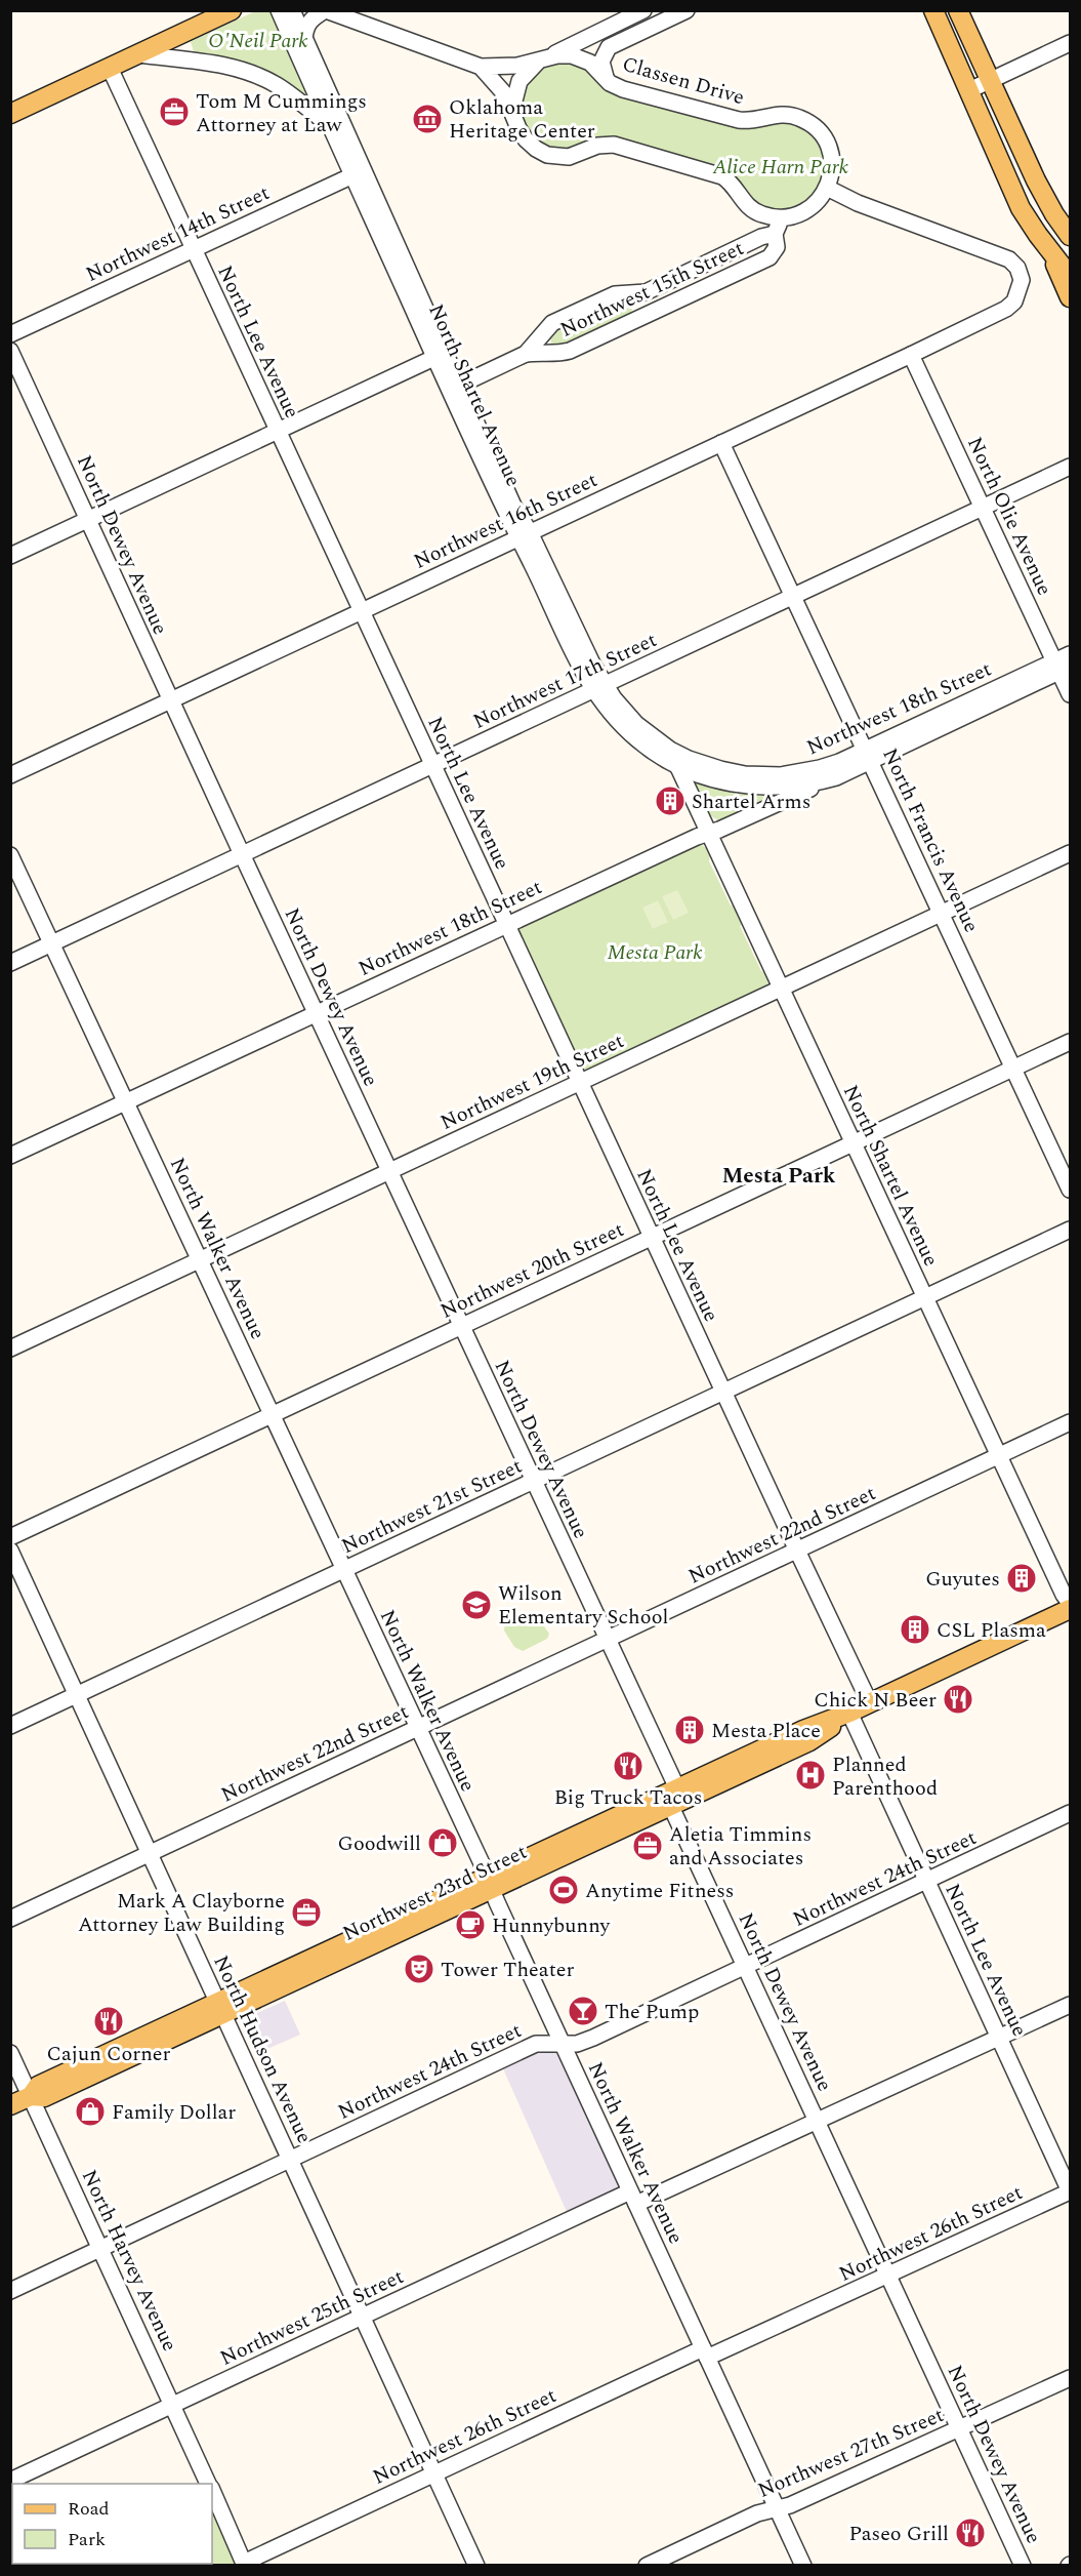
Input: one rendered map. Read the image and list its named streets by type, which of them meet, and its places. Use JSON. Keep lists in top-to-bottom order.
{
  "streets": {
    "main road": ["Northwest 23rd Street"],
    "street": [
      "Classen Drive",
      "Northwest 14th Street",
      "Northwest 15th Street",
      "North Lee Avenue",
      "North Shartel Avenue",
      "North Olie Avenue",
      "Northwest 16th Street",
      "North Dewey Avenue",
      "Northwest 17th Street",
      "Northwest 18th Street",
      "North Francis Avenue",
      "Northwest 19th Street",
      "North Walker Avenue",
      "Northwest 20th Street",
      "Northwest 21st Street",
      "Northwest 22nd Street",
      "Northwest 24th Street",
      "North Hudson Avenue",
      "Northwest 26th Street",
      "North Harvey Avenue",
      "Northwest 25th Street",
      "Northwest 27th Street"
    ]
  },
  "crossings": [
    ["Classen Drive", "Northwest 15th Street"],
    ["Classen Drive", "Northwest 16th Street"],
    ["Northwest 14th Street", "North Lee Avenue"],
    ["Northwest 14th Street", "North Shartel Avenue"],
    ["Northwest 15th Street", "North Shartel Avenue"],
    ["North Lee Avenue", "Northwest 16th Street"],
    ["North Lee Avenue", "Northwest 17th Street"],
    ["North Lee Avenue", "Northwest 18th Street"],
    ["North Lee Avenue", "Northwest 19th Street"],
    ["North Lee Avenue", "Northwest 20th Street"],
    ["North Lee Avenue", "Northwest 21st Street"],
    ["North Lee Avenue", "Northwest 22nd Street"],
    ["North Lee Avenue", "Northwest 24th Street"],
    ["North Lee Avenue", "Northwest 23rd Street"],
    ["North Lee Avenue", "Northwest 26th Street"],
    ["North Lee Avenue", "Northwest 25th Street"],
    ["North Shartel Avenue", "Northwest 16th Street"],
    ["North Shartel Avenue", "Northwest 17th Street"],
    ["North Shartel Avenue", "Northwest 18th Street"],
    ["North Shartel Avenue", "Northwest 19th Street"],
    ["North Shartel Avenue", "Northwest 20th Street"],
    ["North Shartel Avenue", "Northwest 21st Street"],
    ["North Shartel Avenue", "Northwest 22nd Street"],
    ["North Olie Avenue", "Northwest 16th Street"],
    ["North Olie Avenue", "Northwest 17th Street"],
    ["North Olie Avenue", "Northwest 18th Street"],
    ["Northwest 16th Street", "North Dewey Avenue"],
    ["Northwest 16th Street", "North Francis Avenue"],
    ["North Dewey Avenue", "Northwest 17th Street"],
    ["North Dewey Avenue", "Northwest 18th Street"],
    ["North Dewey Avenue", "Northwest 19th Street"],
    ["North Dewey Avenue", "Northwest 20th Street"],
    ["North Dewey Avenue", "Northwest 21st Street"],
    ["North Dewey Avenue", "Northwest 22nd Street"],
    ["North Dewey Avenue", "Northwest 24th Street"],
    ["North Dewey Avenue", "Northwest 23rd Street"],
    ["North Dewey Avenue", "Northwest 26th Street"],
    ["North Dewey Avenue", "Northwest 25th Street"],
    ["North Dewey Avenue", "Northwest 27th Street"],
    ["Northwest 17th Street", "North Francis Avenue"],
    ["Northwest 17th Street", "North Walker Avenue"],
    ["Northwest 18th Street", "North Francis Avenue"],
    ["Northwest 18th Street", "North Walker Avenue"],
    ["North Francis Avenue", "Northwest 19th Street"],
    ["North Francis Avenue", "Northwest 20th Street"],
    ["Northwest 19th Street", "North Walker Avenue"],
    ["North Walker Avenue", "Northwest 20th Street"],
    ["North Walker Avenue", "Northwest 21st Street"],
    ["North Walker Avenue", "Northwest 22nd Street"],
    ["North Walker Avenue", "Northwest 24th Street"],
    ["North Walker Avenue", "Northwest 23rd Street"],
    ["North Walker Avenue", "Northwest 26th Street"],
    ["North Walker Avenue", "Northwest 25th Street"],
    ["North Walker Avenue", "Northwest 27th Street"],
    ["Northwest 21st Street", "North Hudson Avenue"],
    ["Northwest 22nd Street", "North Hudson Avenue"],
    ["Northwest 24th Street", "North Hudson Avenue"],
    ["Northwest 24th Street", "North Harvey Avenue"],
    ["Northwest 23rd Street", "North Hudson Avenue"],
    ["Northwest 23rd Street", "North Harvey Avenue"],
    ["North Hudson Avenue", "Northwest 26th Street"],
    ["North Hudson Avenue", "Northwest 25th Street"],
    ["Northwest 26th Street", "North Harvey Avenue"],
    ["North Harvey Avenue", "Northwest 25th Street"]
  ],
  "districts": ["Mesta Park"],
  "parks": ["O'Neil Park", "Alice Harn Park", "Mesta Park"],
  "places": {
    "office": ["Tom M Cummings Attorney at Law", "Aletia Timmins and Associates", "Mark A Clayborne Attorney Law Building"],
    "museum": ["Oklahoma Heritage Center"],
    "building": [
      "Shartel Arms",
      "Guyutes",
      "CSL Plasma",
      "Mesta Place"
    ],
    "school or university": ["Wilson Elementary School"],
    "restaurant": [
      "Chick N Beer",
      "Big Truck Tacos",
      "Cajun Corner",
      "Paseo Grill"
    ],
    "hospital": ["Planned Parenthood"],
    "shop": ["Goodwill", "Family Dollar"],
    "sports": ["Anytime Fitness"],
    "cafe": ["Hunnybunny"],
    "theatre": ["Tower Theater"],
    "bar": ["The Pump"]
  },
  "legend": ["Road", "Park"]
}
